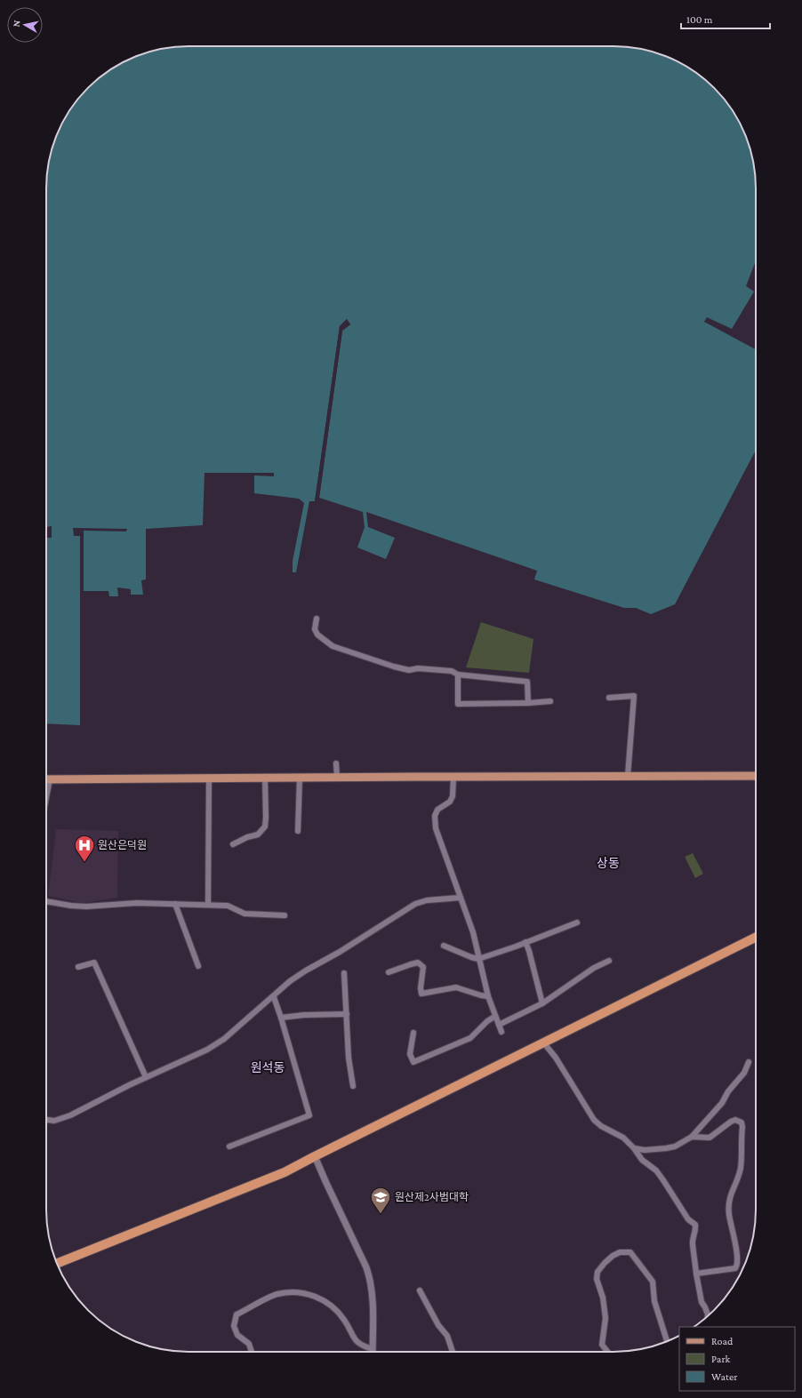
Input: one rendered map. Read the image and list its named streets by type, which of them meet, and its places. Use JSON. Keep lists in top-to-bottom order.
{
  "districts": ["상동", "원석동"],
  "places": {
    "hospital": ["원산은덕원"],
    "school or university": ["원산제2사범대학"]
  },
  "legend": ["Road", "Park", "Water"],
  "scale_bar": "100 m",
  "north": "left"
}
